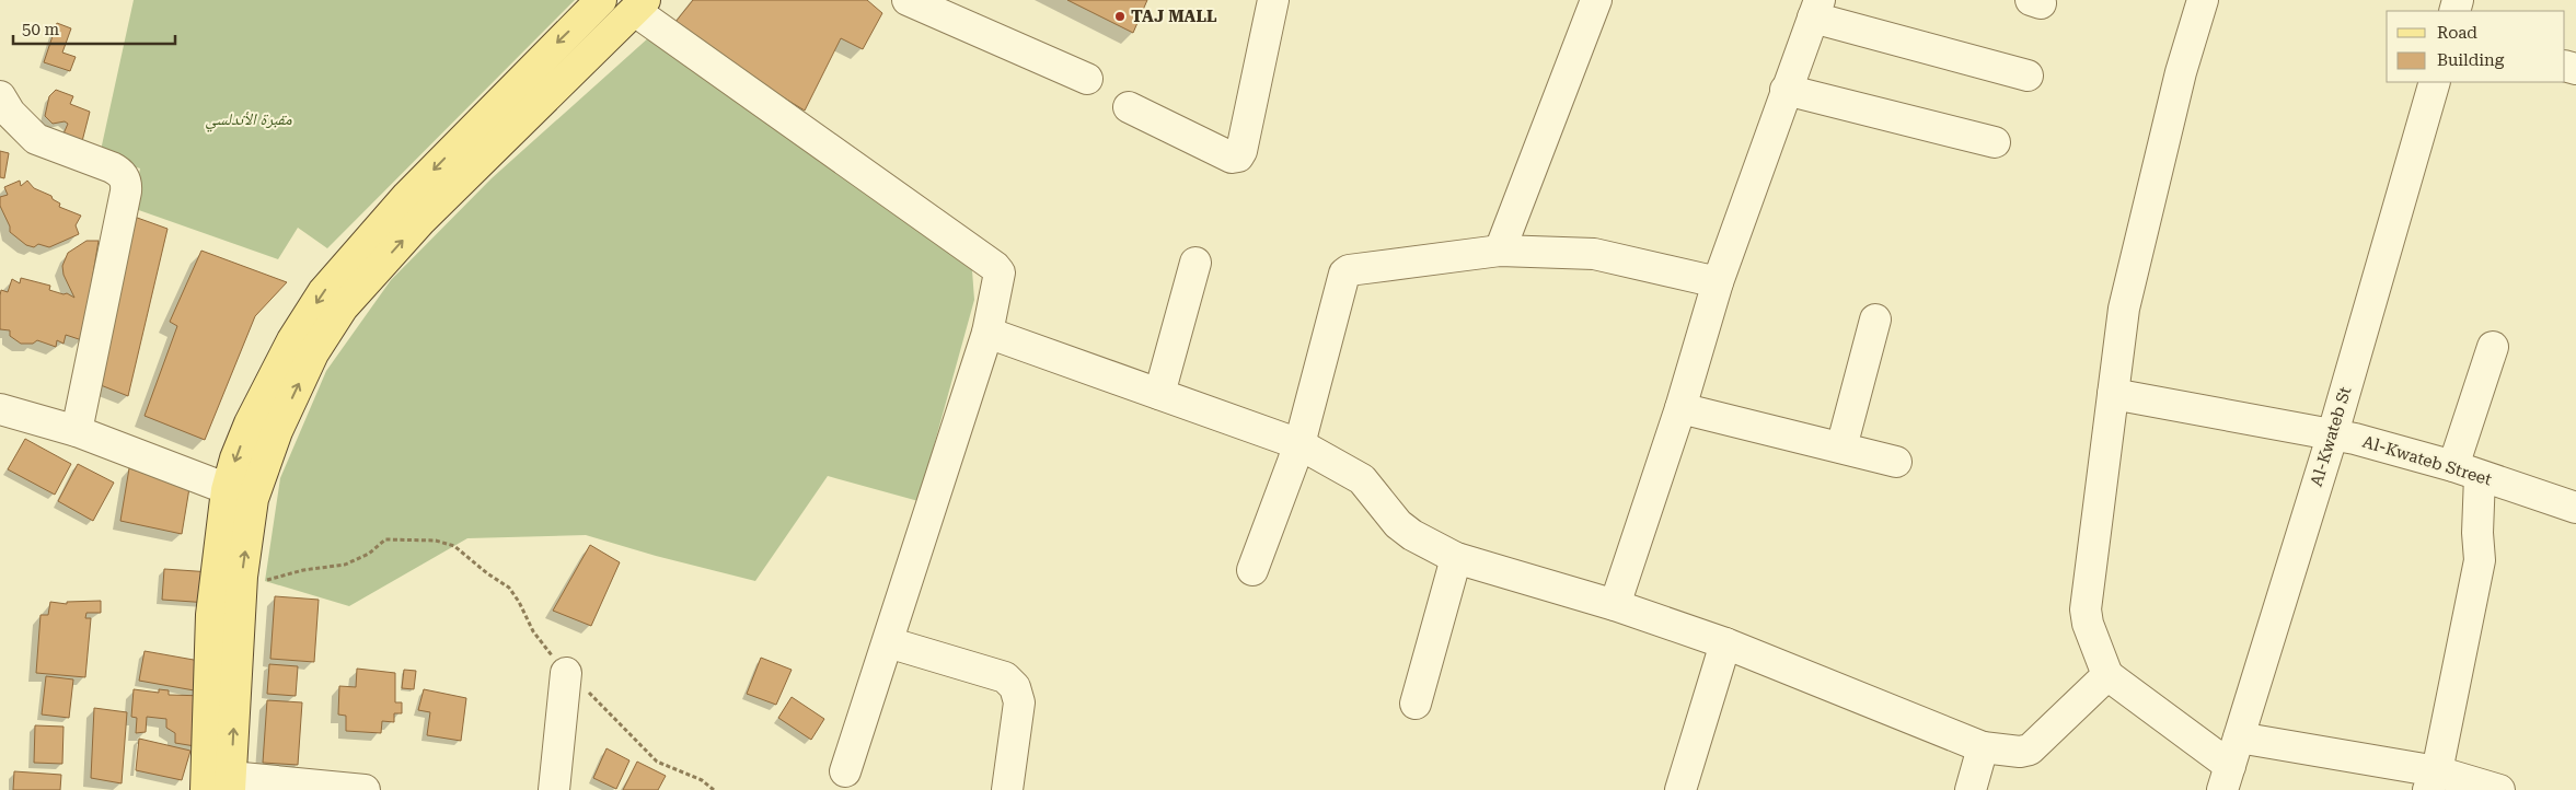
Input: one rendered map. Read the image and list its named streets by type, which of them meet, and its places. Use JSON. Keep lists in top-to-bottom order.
{
  "streets": {
    "street": ["Al-Kwateb St", "Al-Kwateb Street"]
  },
  "crossings": [
    ["Al-Kwateb St", "Al-Kwateb Street"]
  ],
  "parks": ["مقبرة الأندلسي"],
  "places": ["TAJ MALL"],
  "legend": ["Road", "Building"],
  "scale_bar": "50 m"
}
